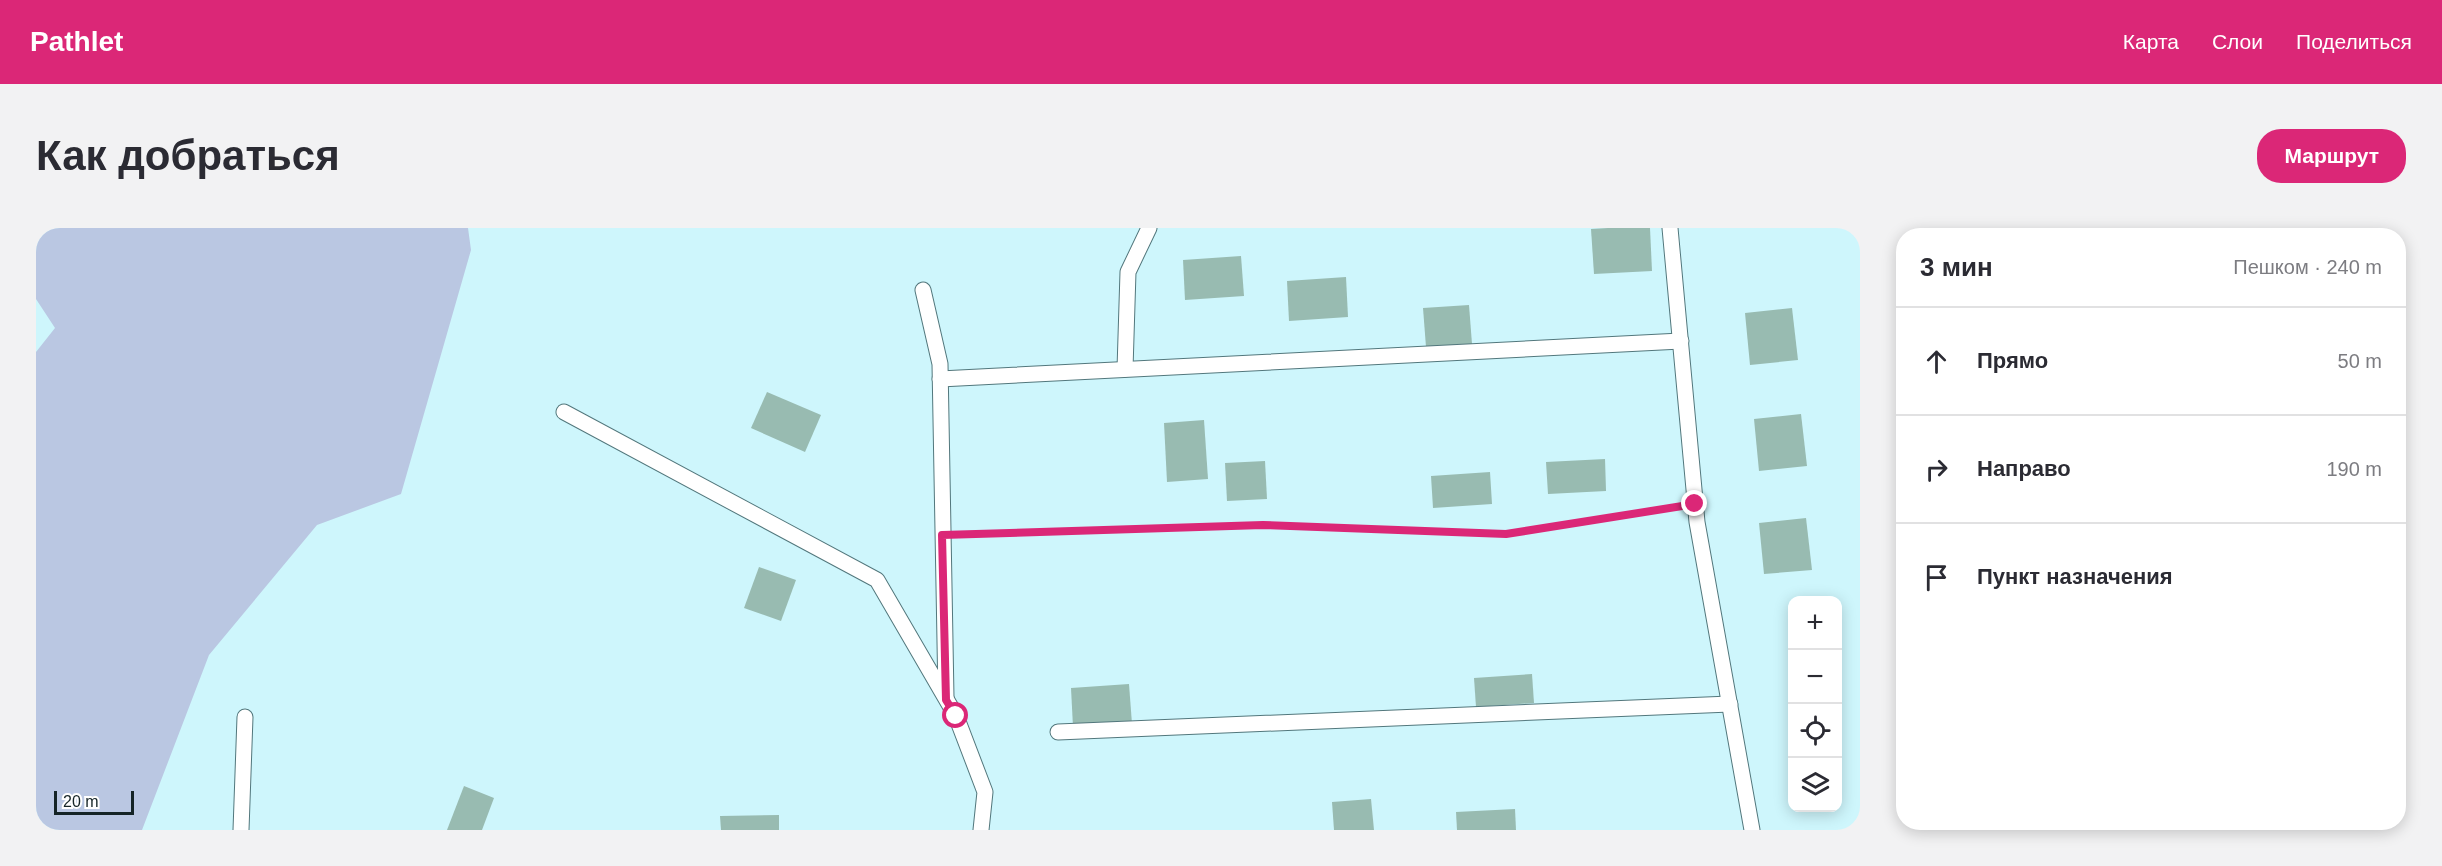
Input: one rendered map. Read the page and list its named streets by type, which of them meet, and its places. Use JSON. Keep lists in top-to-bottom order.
{
  "scale_bar": "20 m",
  "page": {
    "header": "Pathlet",
    "nav": ["Карта", "Слои", "Поделиться"],
    "buttons": "Маршрут",
    "title": "Как добраться",
    "heading": ["3 мин", "Пешком · 240 m"],
    "list": [
      ["Прямо", "50 m"],
      ["Направо", "190 m"],
      "Пункт назначения"
    ],
    "map_buttons": ["+", "−"],
    "scale": "20 m"
  }
}
